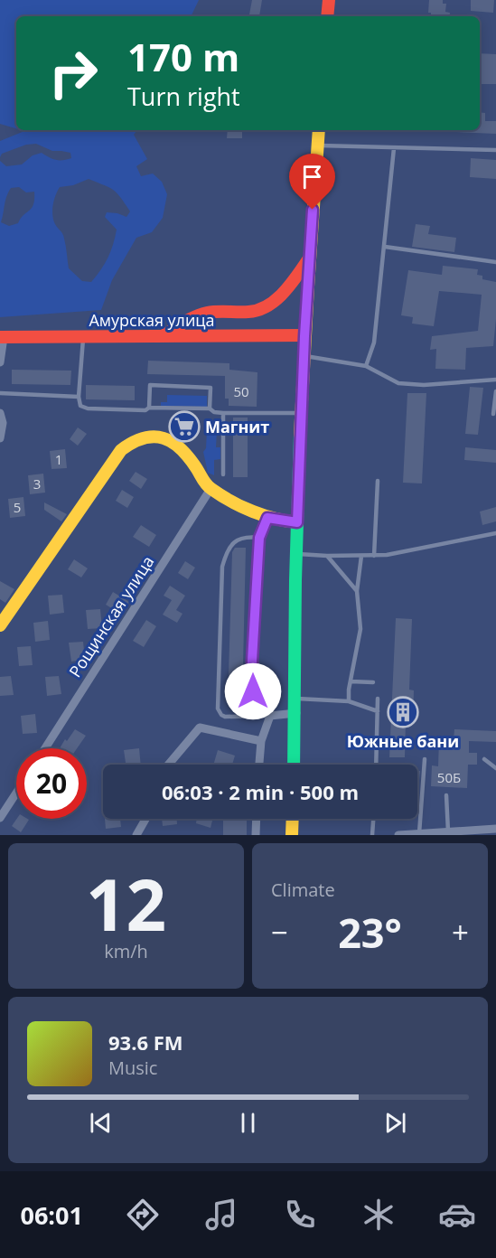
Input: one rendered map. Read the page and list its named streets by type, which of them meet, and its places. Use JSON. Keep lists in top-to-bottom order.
{
  "streets": {
    "street": ["Амурская улица", "Рощинская улица"]
  },
  "places": {
    "supermarket": ["Магнит"],
    "building": ["Южные бани"]
  },
  "house_numbers": [
    "50",
    "1",
    "3",
    "5",
    "50Б"
  ],
  "page": {
    "turn": ["170 m", "Turn right"],
    "limit": "20",
    "trip": "06:03 · 2 min · 500 m",
    "tile": [
      ["12", "km/h"],
      "Climate"
    ],
    "heat": ["−", "23°", "+"],
    "song": ["93.6 FM", "Music"],
    "tabs": "06:01"
  }
}
